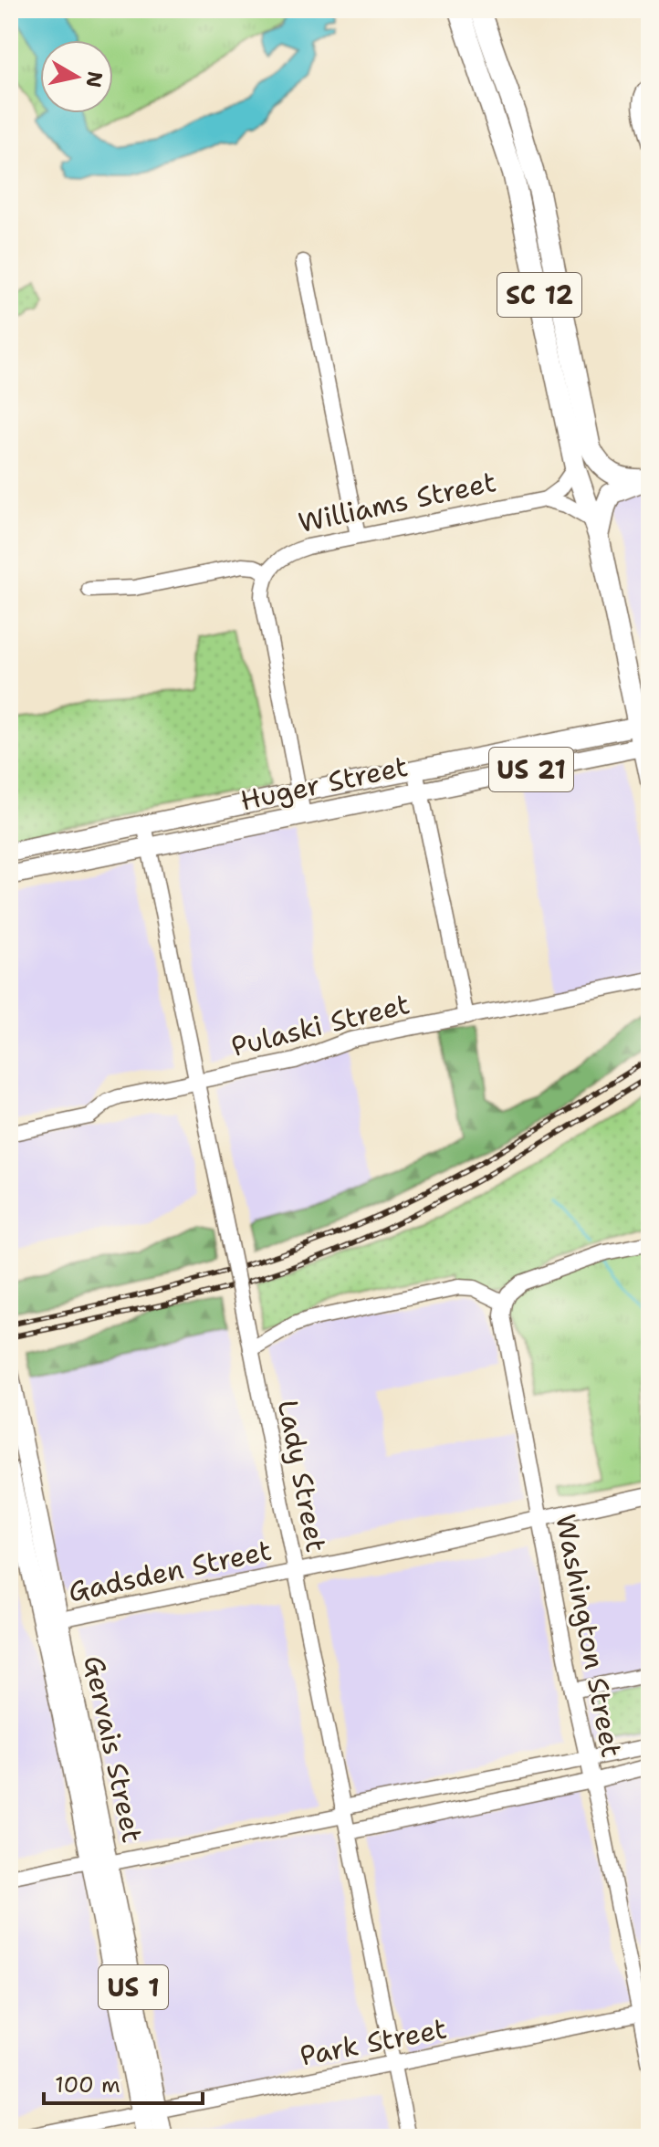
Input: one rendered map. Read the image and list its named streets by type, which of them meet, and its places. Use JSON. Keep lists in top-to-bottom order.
{
  "streets": {
    "highway": ["SC 12"],
    "main road": ["US 21", "Huger Street", "Gervais Street"],
    "street": [
      "Williams Street",
      "Pulaski Street",
      "Lady Street",
      "Gadsden Street",
      "Washington Street",
      "Park Street"
    ]
  },
  "crossings": [
    ["SC 12", "Huger Street"],
    ["Huger Street", "Lady Street"],
    ["Pulaski Street", "Lady Street"],
    ["Lady Street", "Gadsden Street"],
    ["Lady Street", "Park Street"],
    ["Gadsden Street", "Washington Street"],
    ["Gadsden Street", "Gervais Street"],
    ["Washington Street", "Park Street"],
    ["Gervais Street", "Park Street"]
  ],
  "scale_bar": "100 m",
  "north": "right"
}
